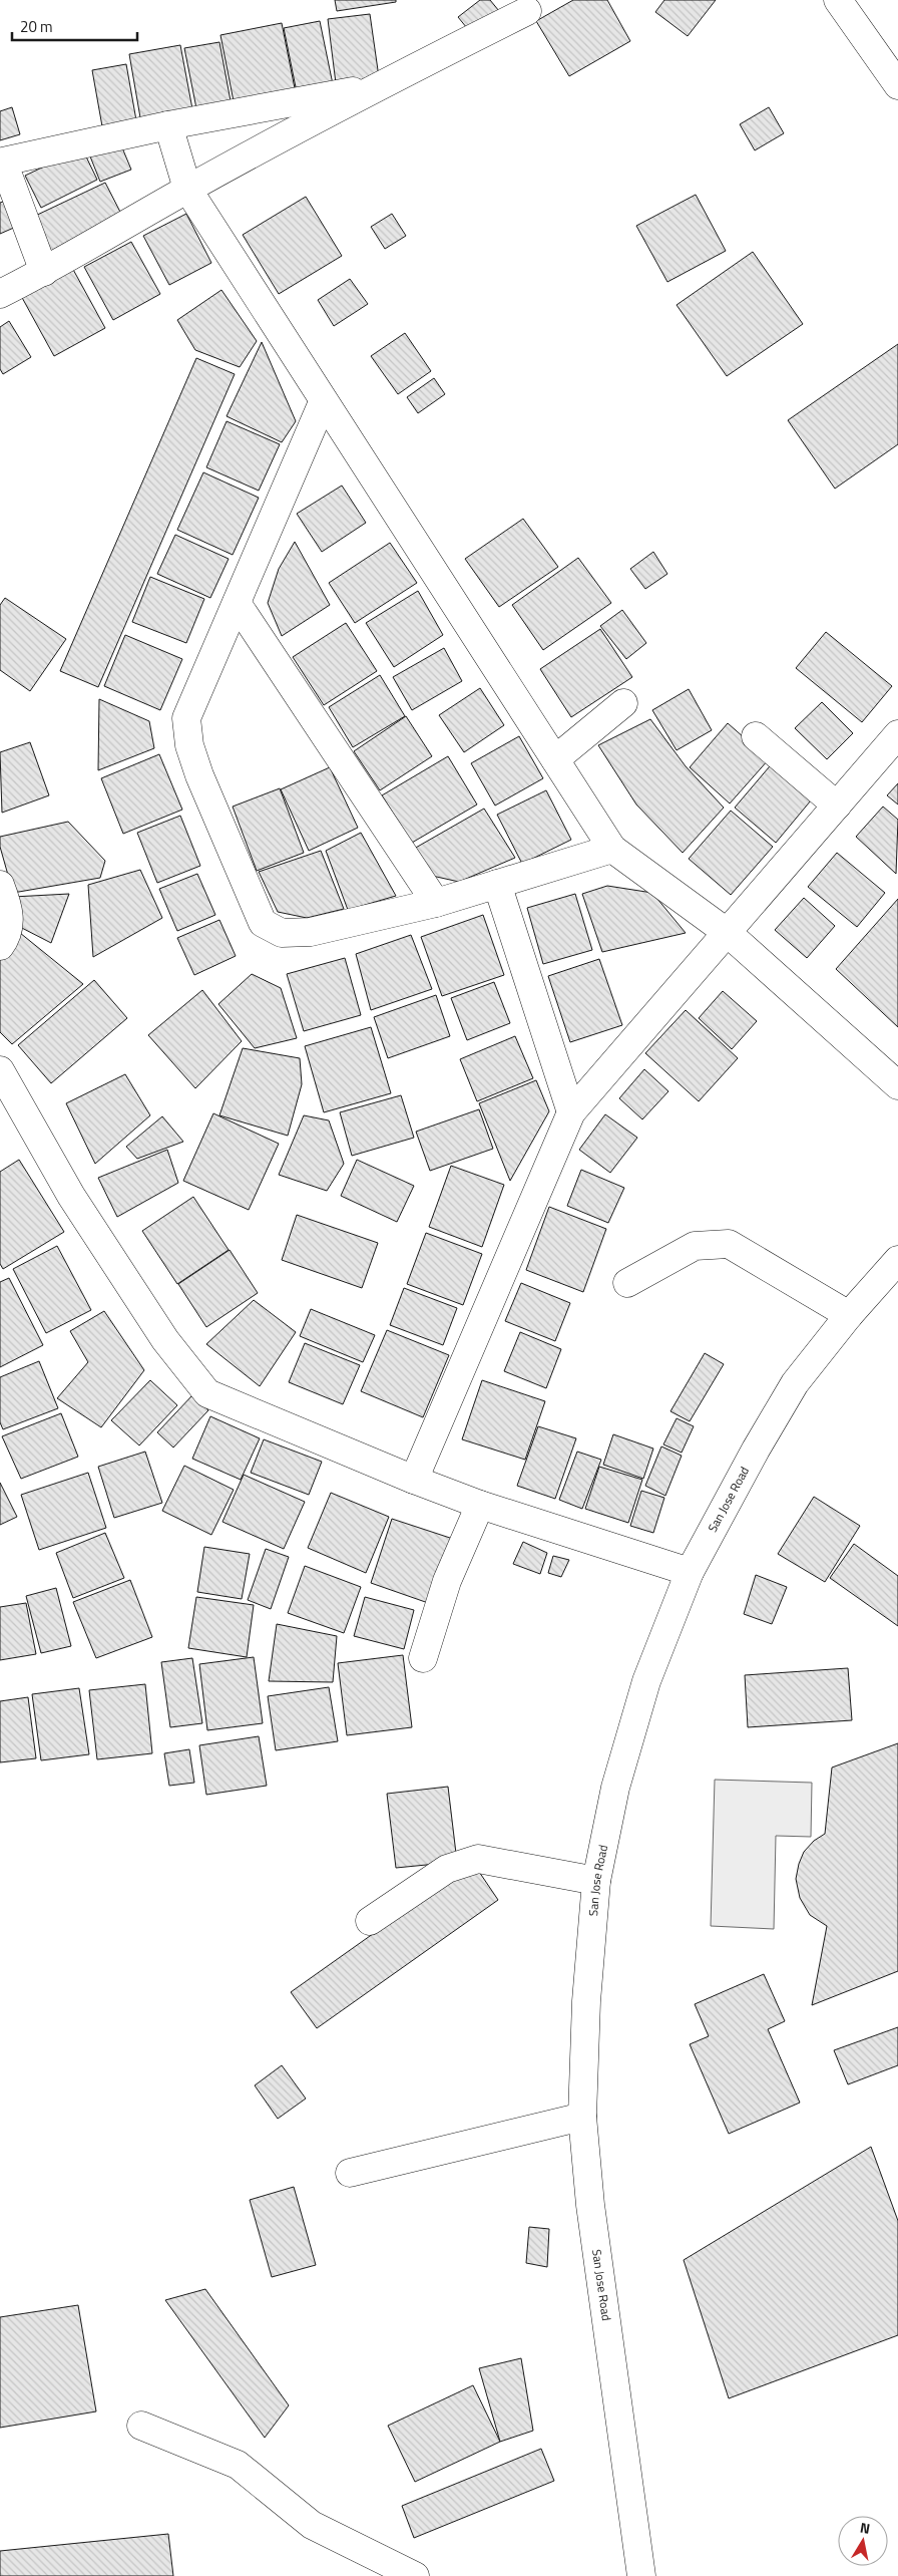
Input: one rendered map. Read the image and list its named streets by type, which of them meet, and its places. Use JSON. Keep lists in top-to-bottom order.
{
  "streets": {
    "street": ["San Jose Road"]
  },
  "scale_bar": "20 m",
  "north": "top"
}
